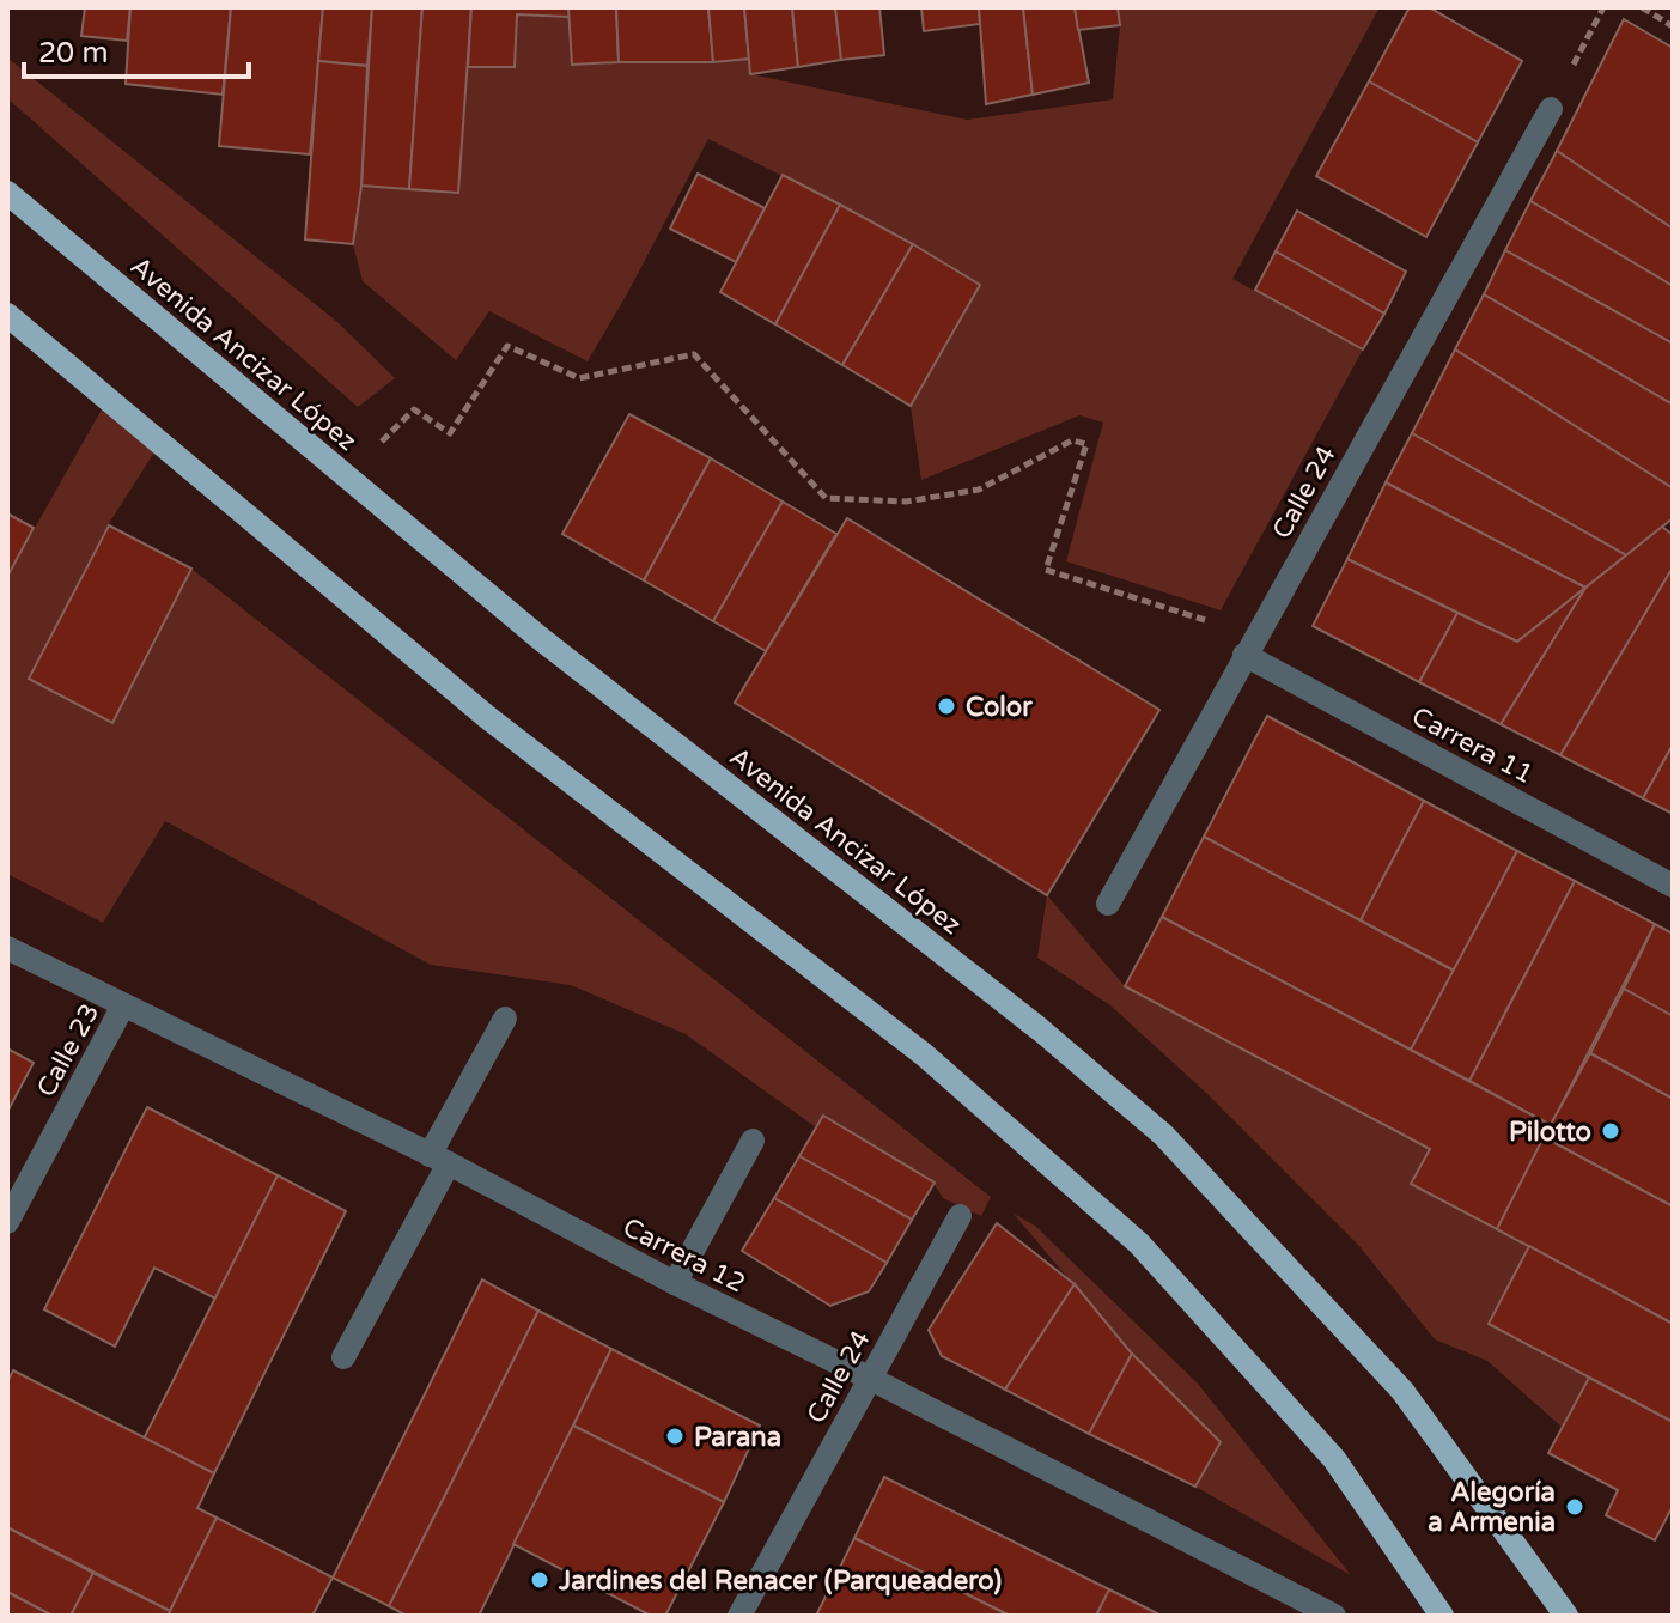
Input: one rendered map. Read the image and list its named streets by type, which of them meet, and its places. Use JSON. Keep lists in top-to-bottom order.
{
  "streets": {
    "main road": ["Avenida Ancizar López"],
    "street": [
      "Calle 24",
      "Carrera 11",
      "Calle 23",
      "Carrera 12"
    ]
  },
  "crossings": [
    ["Calle 24", "Carrera 11"],
    ["Calle 24", "Carrera 12"],
    ["Calle 23", "Carrera 12"]
  ],
  "places": [
    "Color",
    "Pilotto",
    "Parana",
    "Alegoría a Armenia",
    "Jardines del Renacer (Parqueadero)"
  ],
  "scale_bar": "20 m"
}
